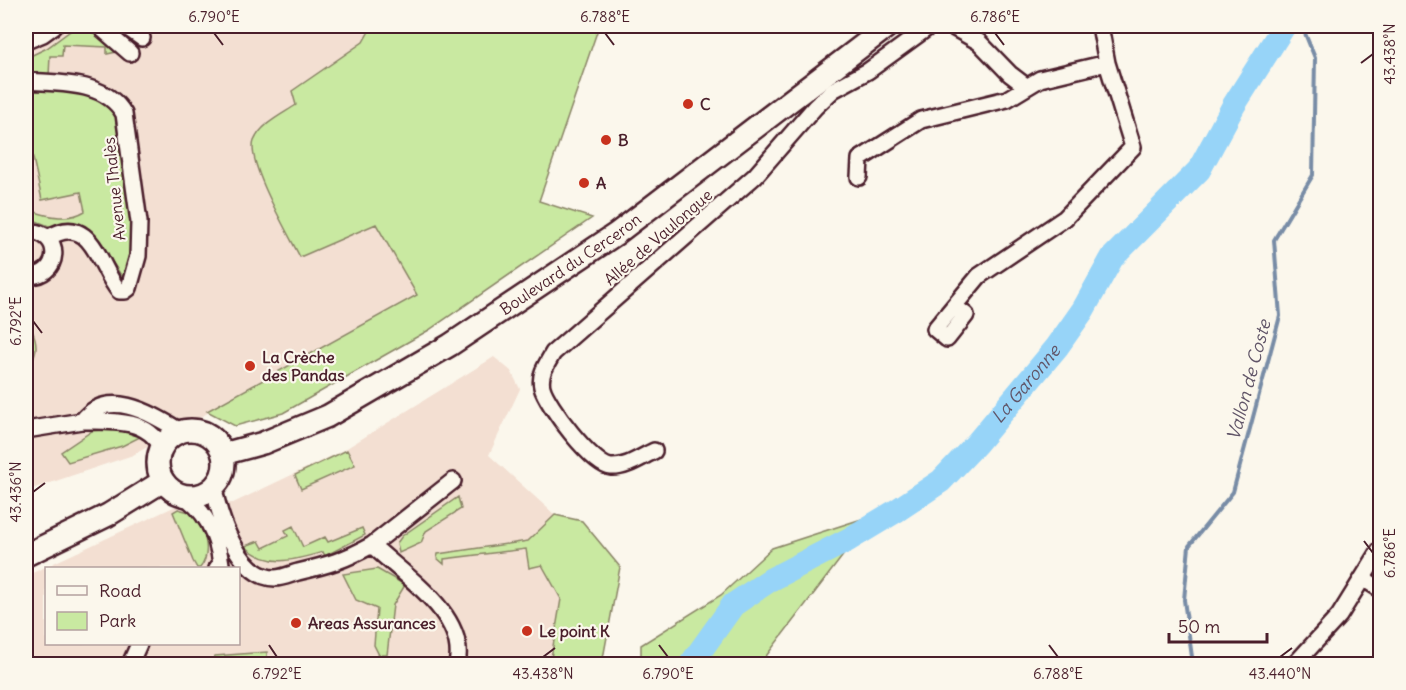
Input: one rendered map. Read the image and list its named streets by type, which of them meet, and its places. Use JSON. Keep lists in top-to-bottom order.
{
  "streets": {
    "main road": ["Boulevard du Cerceron"],
    "street": ["Avenue Thalès", "Allée de Vaulongue"]
  },
  "water": ["Vallon de Coste", "La Garonne"],
  "places": [
    "C",
    "B",
    "A",
    "La Crèche des Pandas",
    "Areas Assurances",
    "Le point K"
  ],
  "legend": ["Road", "Park"],
  "scale_bar": "50 m",
  "coordinates": [
    "6.790°E",
    "6.788°E",
    "6.786°E",
    "43.438°N",
    "6.792°E",
    "43.436°N",
    "43.440°N"
  ]
}
